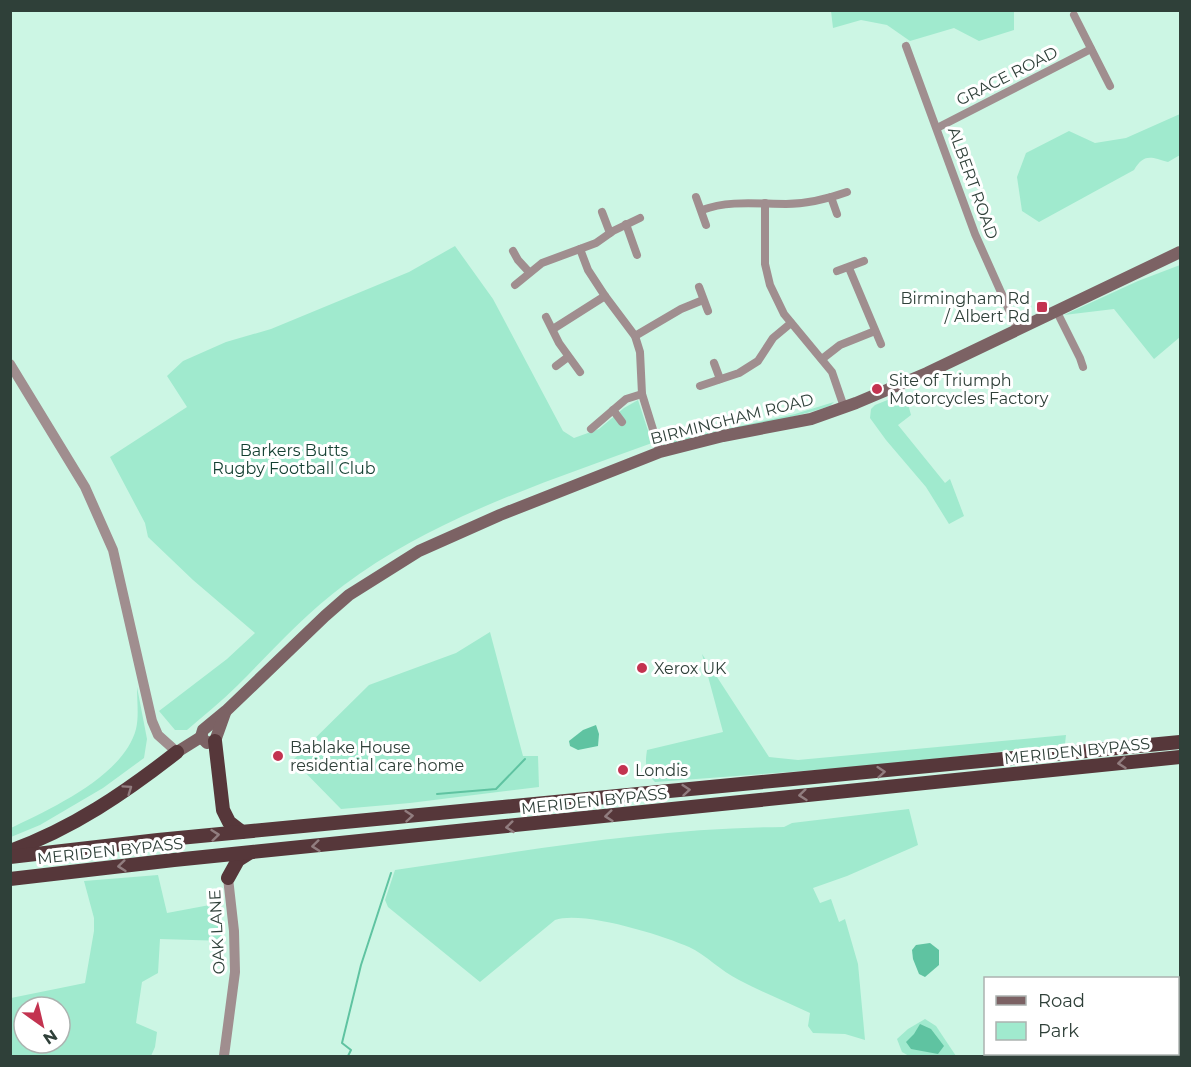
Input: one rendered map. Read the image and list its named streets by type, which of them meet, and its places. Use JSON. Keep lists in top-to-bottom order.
{
  "streets": {
    "highway": ["MERIDEN BYPASS"],
    "main road": ["BIRMINGHAM ROAD"],
    "street": ["GRACE ROAD", "ALBERT ROAD", "OAK LANE"]
  },
  "crossings": [
    ["GRACE ROAD", "ALBERT ROAD"],
    ["ALBERT ROAD", "BIRMINGHAM ROAD"]
  ],
  "parks": ["Barkers Butts Rugby Football Club"],
  "places": {
    "transit": ["Birmingham Rd / Albert Rd"],
    "other": [
      "Site of Triumph Motorcycles Factory",
      "Xerox UK",
      "Bablake House residential care home",
      "Londis"
    ]
  },
  "legend": ["Road", "Park"],
  "north": "bottom right"
}
